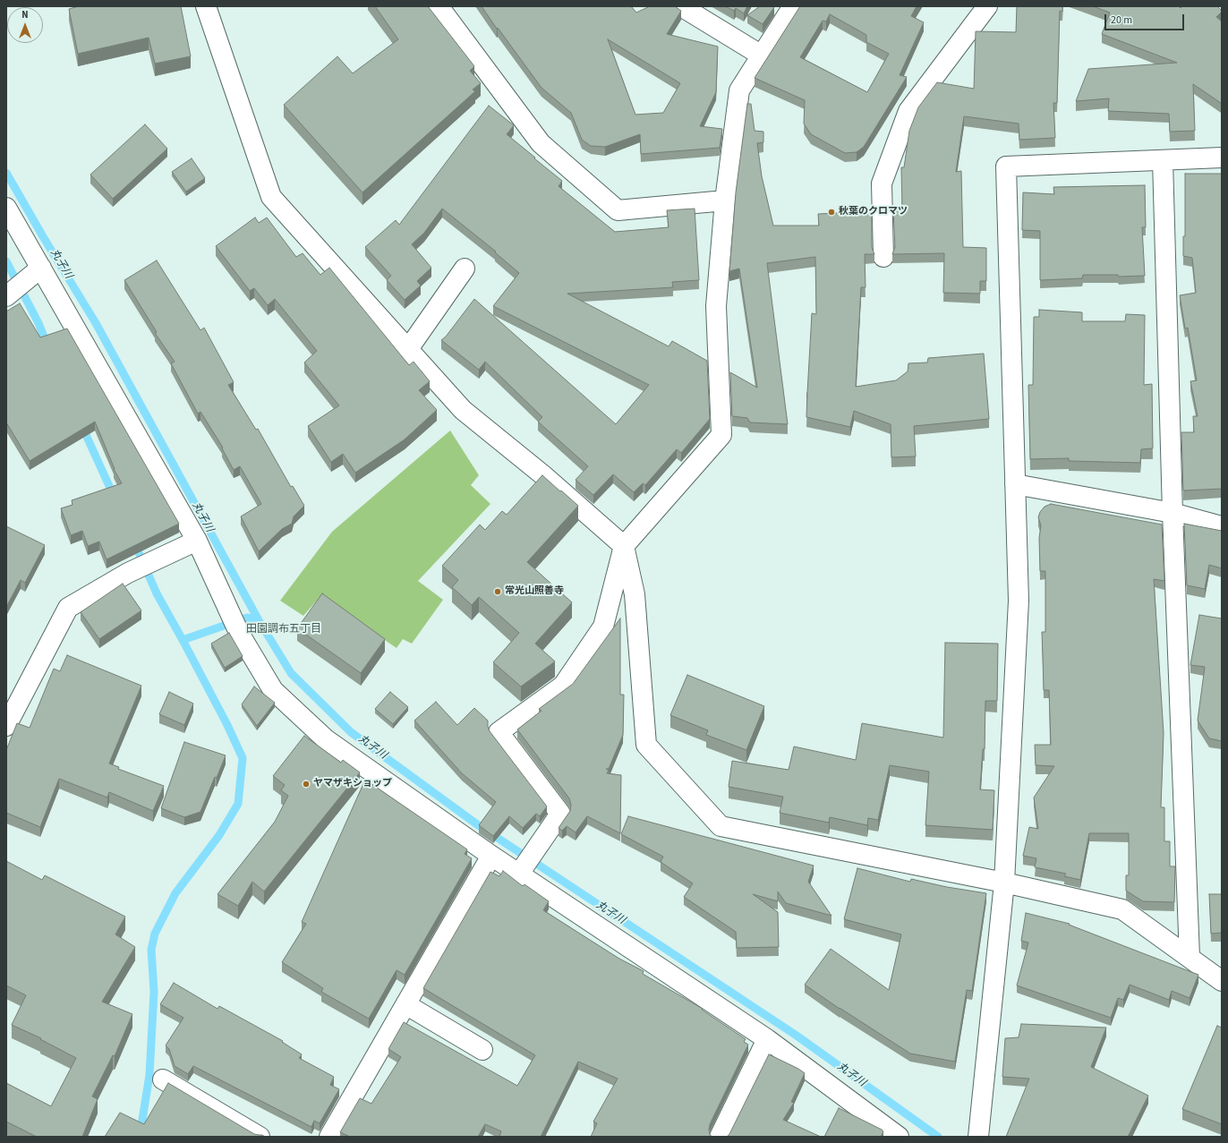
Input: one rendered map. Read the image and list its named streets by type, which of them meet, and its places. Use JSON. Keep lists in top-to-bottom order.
{
  "districts": ["田園調布五丁目"],
  "water": ["丸子川"],
  "places": ["秋葉のクロマツ", "常光山照善寺", "ヤマザキショップ"],
  "scale_bar": "20 m",
  "north": "top"
}
